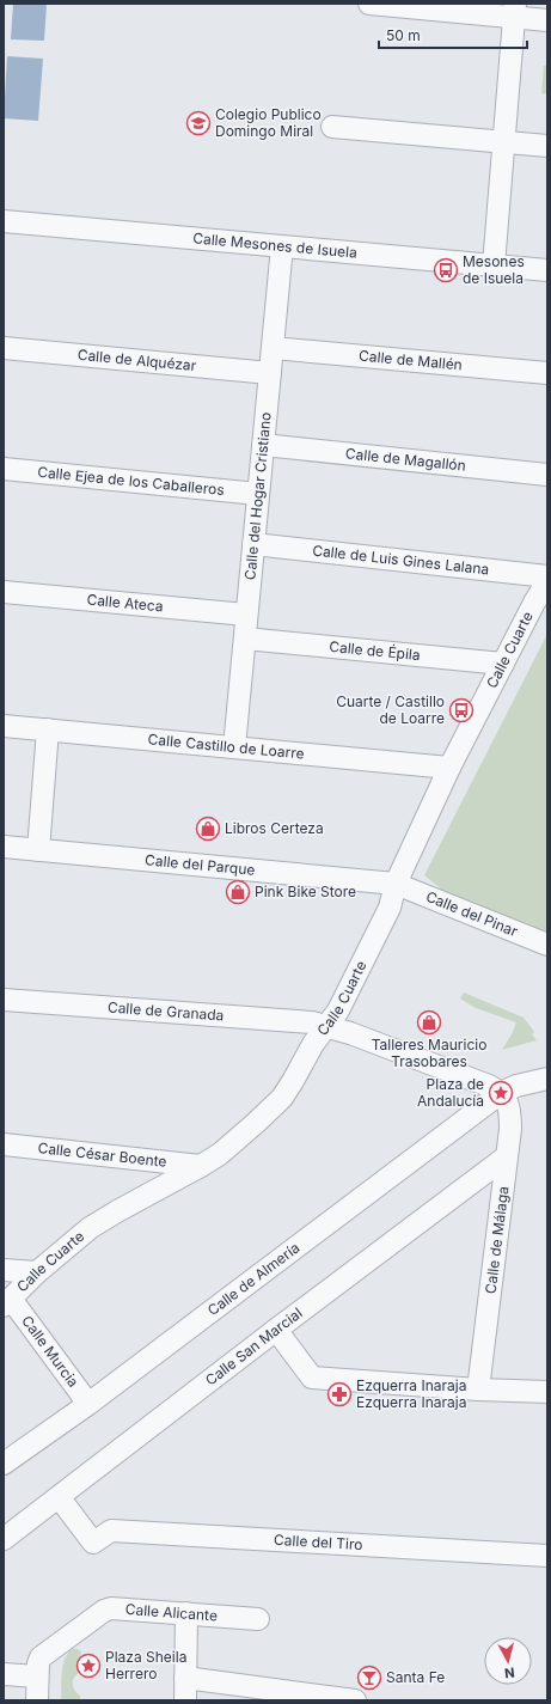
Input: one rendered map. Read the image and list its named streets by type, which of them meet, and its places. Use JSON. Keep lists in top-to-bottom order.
{
  "streets": {
    "street": [
      "Calle Mesones de Isuela",
      "Calle de Alquézar",
      "Calle de Mallén",
      "Calle de Magallón",
      "Calle Ejea de los Caballeros",
      "Calle del Hogar Cristiano",
      "Calle de Luis Gines Lalana",
      "Calle Ateca",
      "Calle Cuarte",
      "Calle de Épila",
      "Calle Castillo de Loarre",
      "Calle del Parque",
      "Calle del Pinar",
      "Calle de Granada",
      "Calle César Boente",
      "Calle de Málaga",
      "Calle de Almería",
      "Calle San Marcial",
      "Calle Murcia",
      "Calle del Tiro",
      "Calle Alicante"
    ]
  },
  "crossings": [
    ["Calle Mesones de Isuela", "Calle del Hogar Cristiano"],
    ["Calle de Alquézar", "Calle del Hogar Cristiano"],
    ["Calle de Mallén", "Calle del Hogar Cristiano"],
    ["Calle de Magallón", "Calle del Hogar Cristiano"],
    ["Calle Ejea de los Caballeros", "Calle del Hogar Cristiano"],
    ["Calle del Hogar Cristiano", "Calle de Luis Gines Lalana"],
    ["Calle del Hogar Cristiano", "Calle Ateca"],
    ["Calle del Hogar Cristiano", "Calle de Épila"],
    ["Calle del Hogar Cristiano", "Calle Castillo de Loarre"],
    ["Calle Cuarte", "Calle de Épila"],
    ["Calle Cuarte", "Calle Castillo de Loarre"],
    ["Calle Cuarte", "Calle del Parque"],
    ["Calle Cuarte", "Calle del Pinar"],
    ["Calle Cuarte", "Calle de Granada"],
    ["Calle Cuarte", "Calle César Boente"],
    ["Calle Cuarte", "Calle Murcia"],
    ["Calle del Parque", "Calle del Pinar"],
    ["Calle de Granada", "Calle de Málaga"],
    ["Calle de Granada", "Calle de Almería"],
    ["Calle de Málaga", "Calle de Almería"],
    ["Calle de Málaga", "Calle San Marcial"],
    ["Calle de Almería", "Calle Murcia"],
    ["Calle San Marcial", "Calle del Tiro"]
  ],
  "places": {
    "school or university": ["Colegio Publico Domingo Miral"],
    "bus stop": ["Mesones de Isuela", "Cuarte / Castillo de Loarre"],
    "shop": ["Libros Certeza", "Pink Bike Store", "Talleres Mauricio Trasobares"],
    "place": ["Plaza de Andalucía", "Plaza Sheila Herrero"],
    "pharmacy": ["Ezquerra Inaraja Ezquerra Inaraja"],
    "bar": ["Santa Fe"]
  },
  "scale_bar": "50 m",
  "north": "bottom"
}
